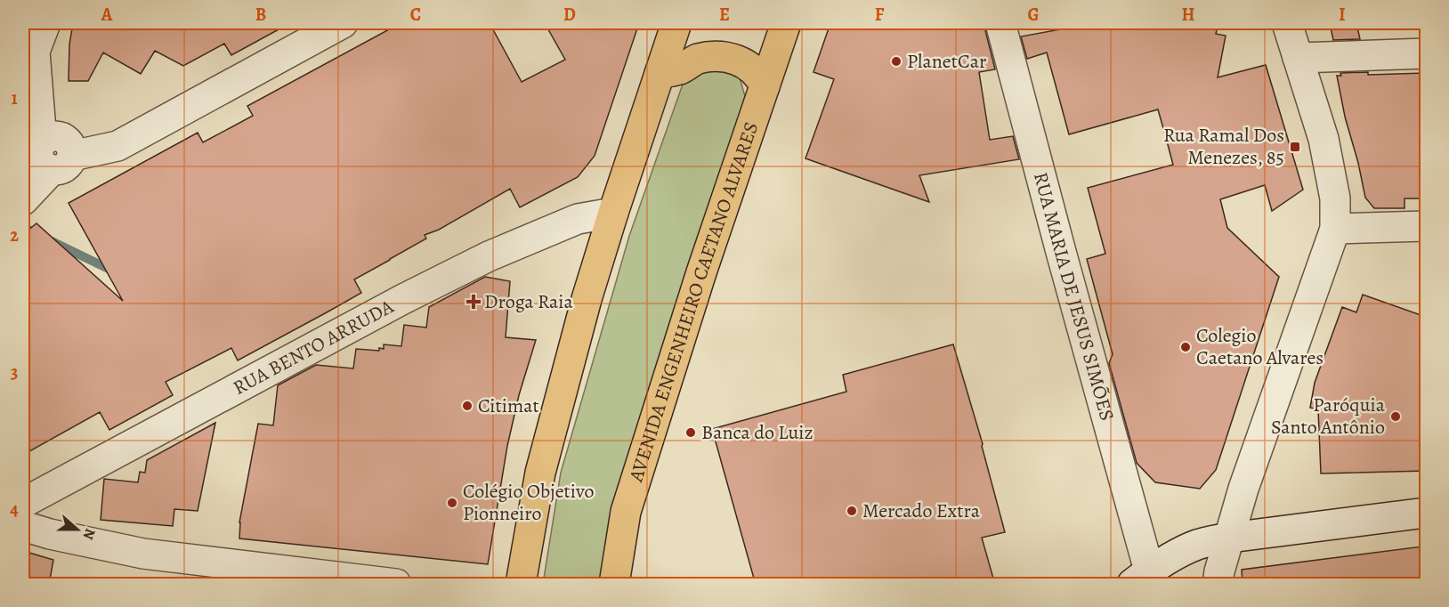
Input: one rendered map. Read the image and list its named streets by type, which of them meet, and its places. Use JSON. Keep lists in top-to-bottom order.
{
  "streets": {
    "main road": ["AVENIDA ENGENHEIRO CAETANO ALVARES"],
    "street": ["RUA MARIA DE JESUS SIMÕES", "RUA BENTO ARRUDA"]
  },
  "places": {
    "other": [
      "PlanetCar",
      "Colegio Caetano Alvares",
      "Citimat",
      "Paróquia Santo Antônio",
      "Banca do Luiz",
      "Colégio Objetivo Pionneiro",
      "Mercado Extra"
    ],
    "transit": ["Rua Ramal Dos Menezes, 85"],
    "health": ["Droga Raia"]
  },
  "north": "right",
  "grid": {
    "columns": [
      "A",
      "B",
      "C",
      "D",
      "E",
      "F",
      "G",
      "H",
      "I"
    ],
    "rows": [
      "1",
      "2",
      "3",
      "4"
    ]
  }
}
